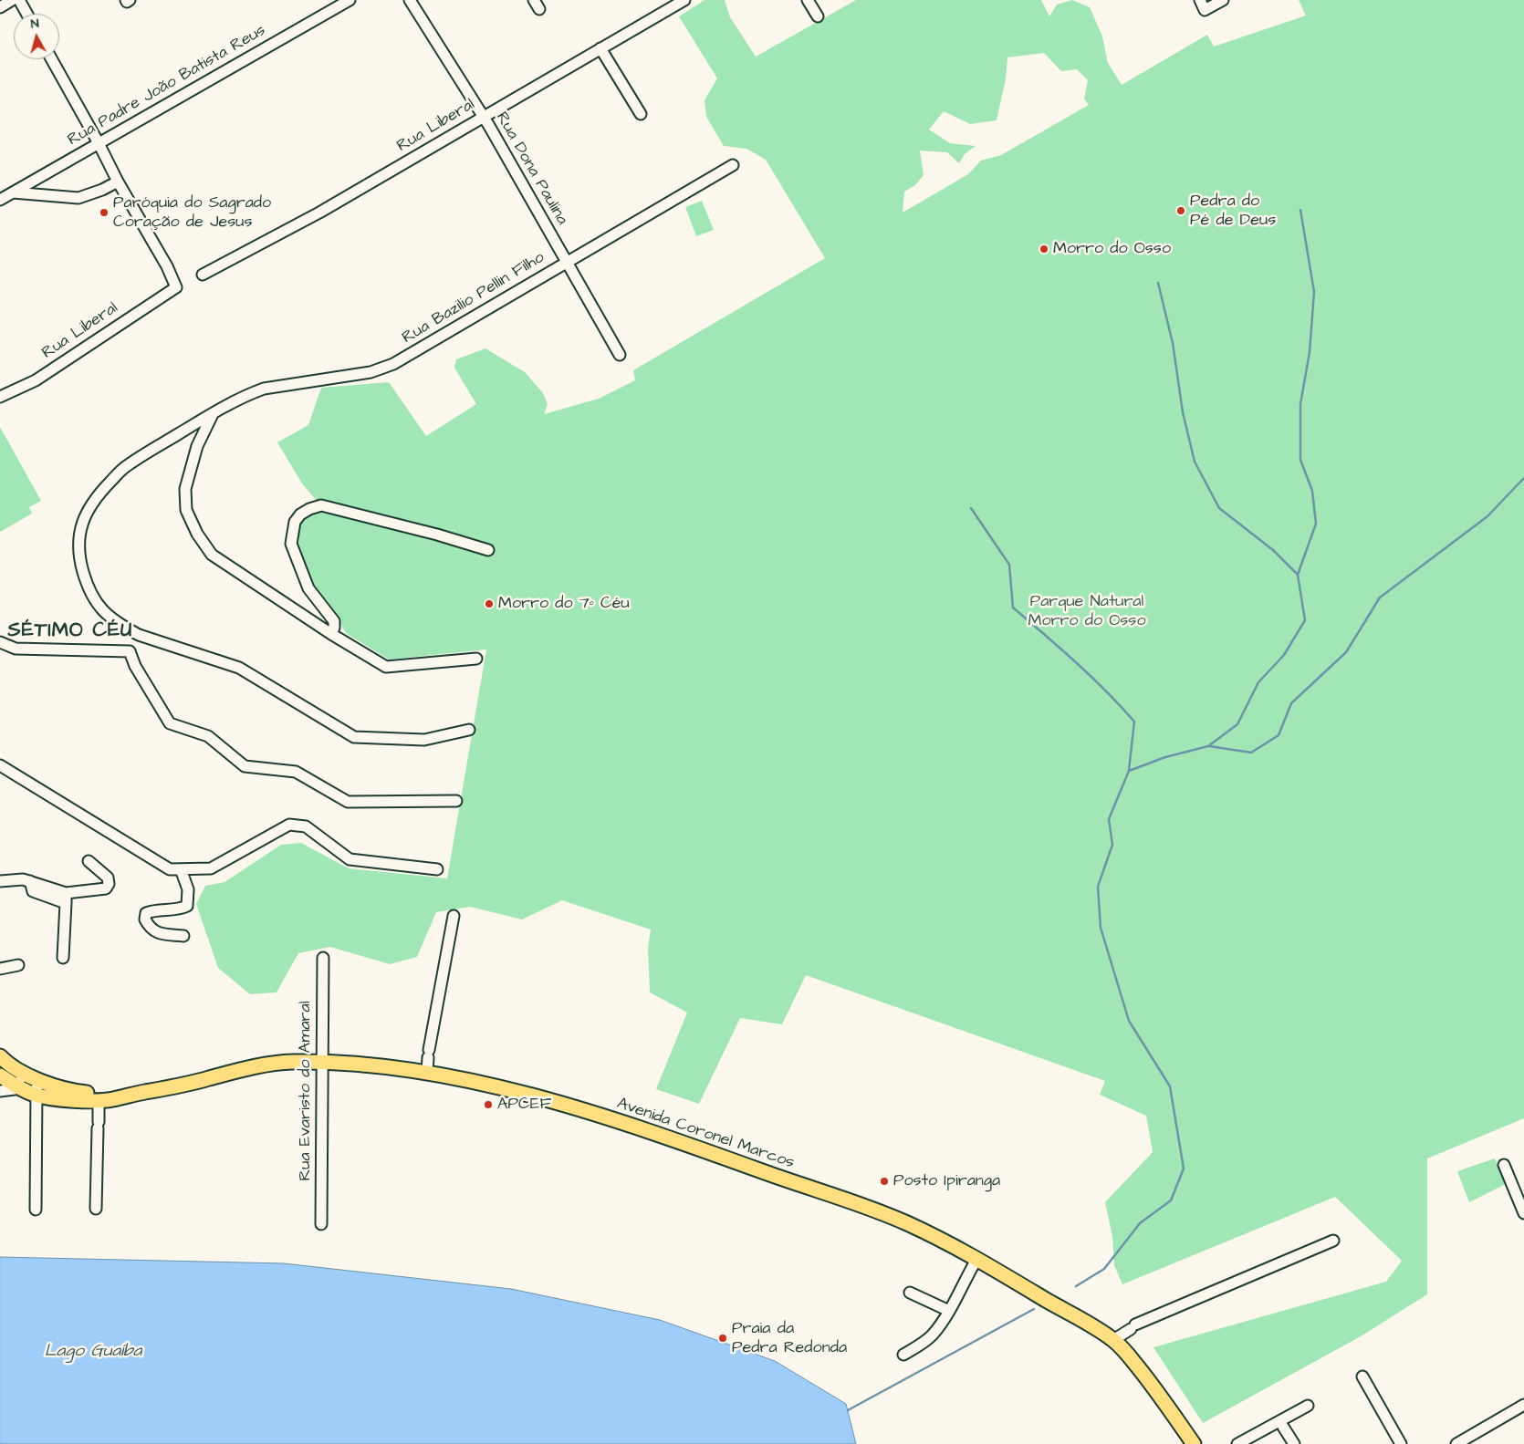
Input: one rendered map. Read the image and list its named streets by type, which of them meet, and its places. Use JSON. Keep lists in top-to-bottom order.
{
  "streets": {
    "main road": ["Avenida Coronel Marcos"],
    "street": [
      "Rua Padre João Batista Reus",
      "Rua Liberal",
      "Rua Dona Paulina",
      "Rua Bazilio Pellin Filho",
      "Rua Evaristo do Amaral"
    ]
  },
  "crossings": [
    ["Rua Liberal", "Rua Dona Paulina"],
    ["Rua Dona Paulina", "Rua Bazilio Pellin Filho"],
    ["Rua Evaristo do Amaral", "Avenida Coronel Marcos"]
  ],
  "districts": ["SÉTIMO CÉU"],
  "water": ["Lago Guaíba"],
  "parks": ["Parque Natural Morro do Osso"],
  "places": [
    "Pedra do Pé de Deus",
    "Paróquia do Sagrado Coração de Jesus",
    "Morro do Osso",
    "Morro do 7º Céu",
    "APCEF",
    "Posto Ipiranga",
    "Praia da Pedra Redonda"
  ],
  "north": "top"
}
